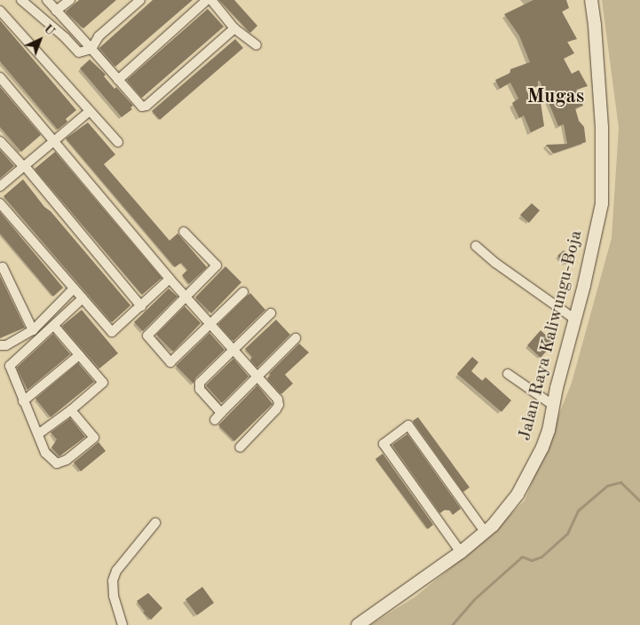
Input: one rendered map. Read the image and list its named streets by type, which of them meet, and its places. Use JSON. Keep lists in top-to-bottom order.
{
  "streets": {
    "main road": ["Jalan Raya Kaliwungu-Boja"]
  },
  "districts": ["Mugas"],
  "north": "top right"
}
